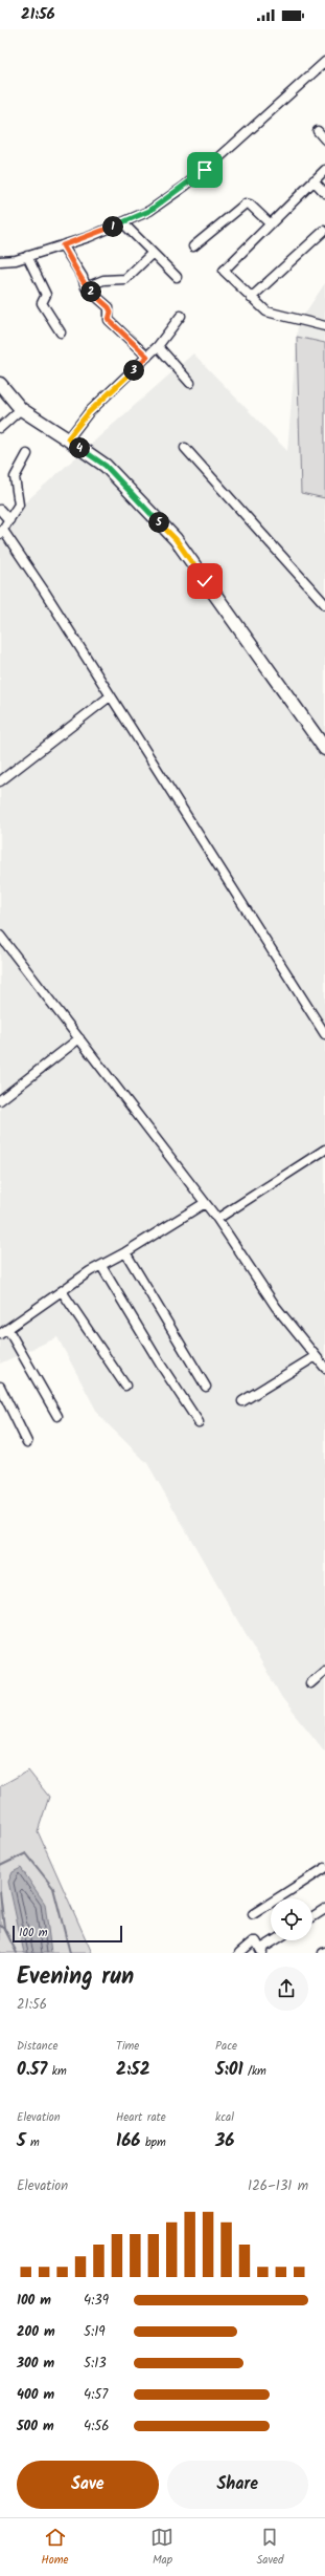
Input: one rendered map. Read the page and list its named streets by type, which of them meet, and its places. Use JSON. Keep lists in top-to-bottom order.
{
  "scale_bar": "100 m",
  "page": {
    "status": "21:56",
    "pins": [
      "1",
      "2",
      "3",
      "4",
      "5"
    ],
    "scale": "100 m",
    "heading": ["Evening run", "21:56"],
    "stats": [
      ["Distance", "0.57 km"],
      ["Time", "2:52"],
      ["Pace", "5:01 /km"],
      ["Elevation", "5 m"],
      ["Heart rate", "166 bpm"],
      ["kcal", "36"]
    ],
    "chart": ["Elevation", "126–131 m"],
    "list": [
      {
        "name": "100 m",
        "note": "4:39"
      },
      {
        "name": "200 m",
        "note": "5:19"
      },
      {
        "name": "300 m",
        "note": "5:13"
      },
      {
        "name": "400 m",
        "note": "4:57"
      },
      {
        "name": "500 m",
        "note": "4:56"
      }
    ],
    "buttons": ["Save", "Share"],
    "tabs": ["Home", "Map", "Saved"]
  }
}
